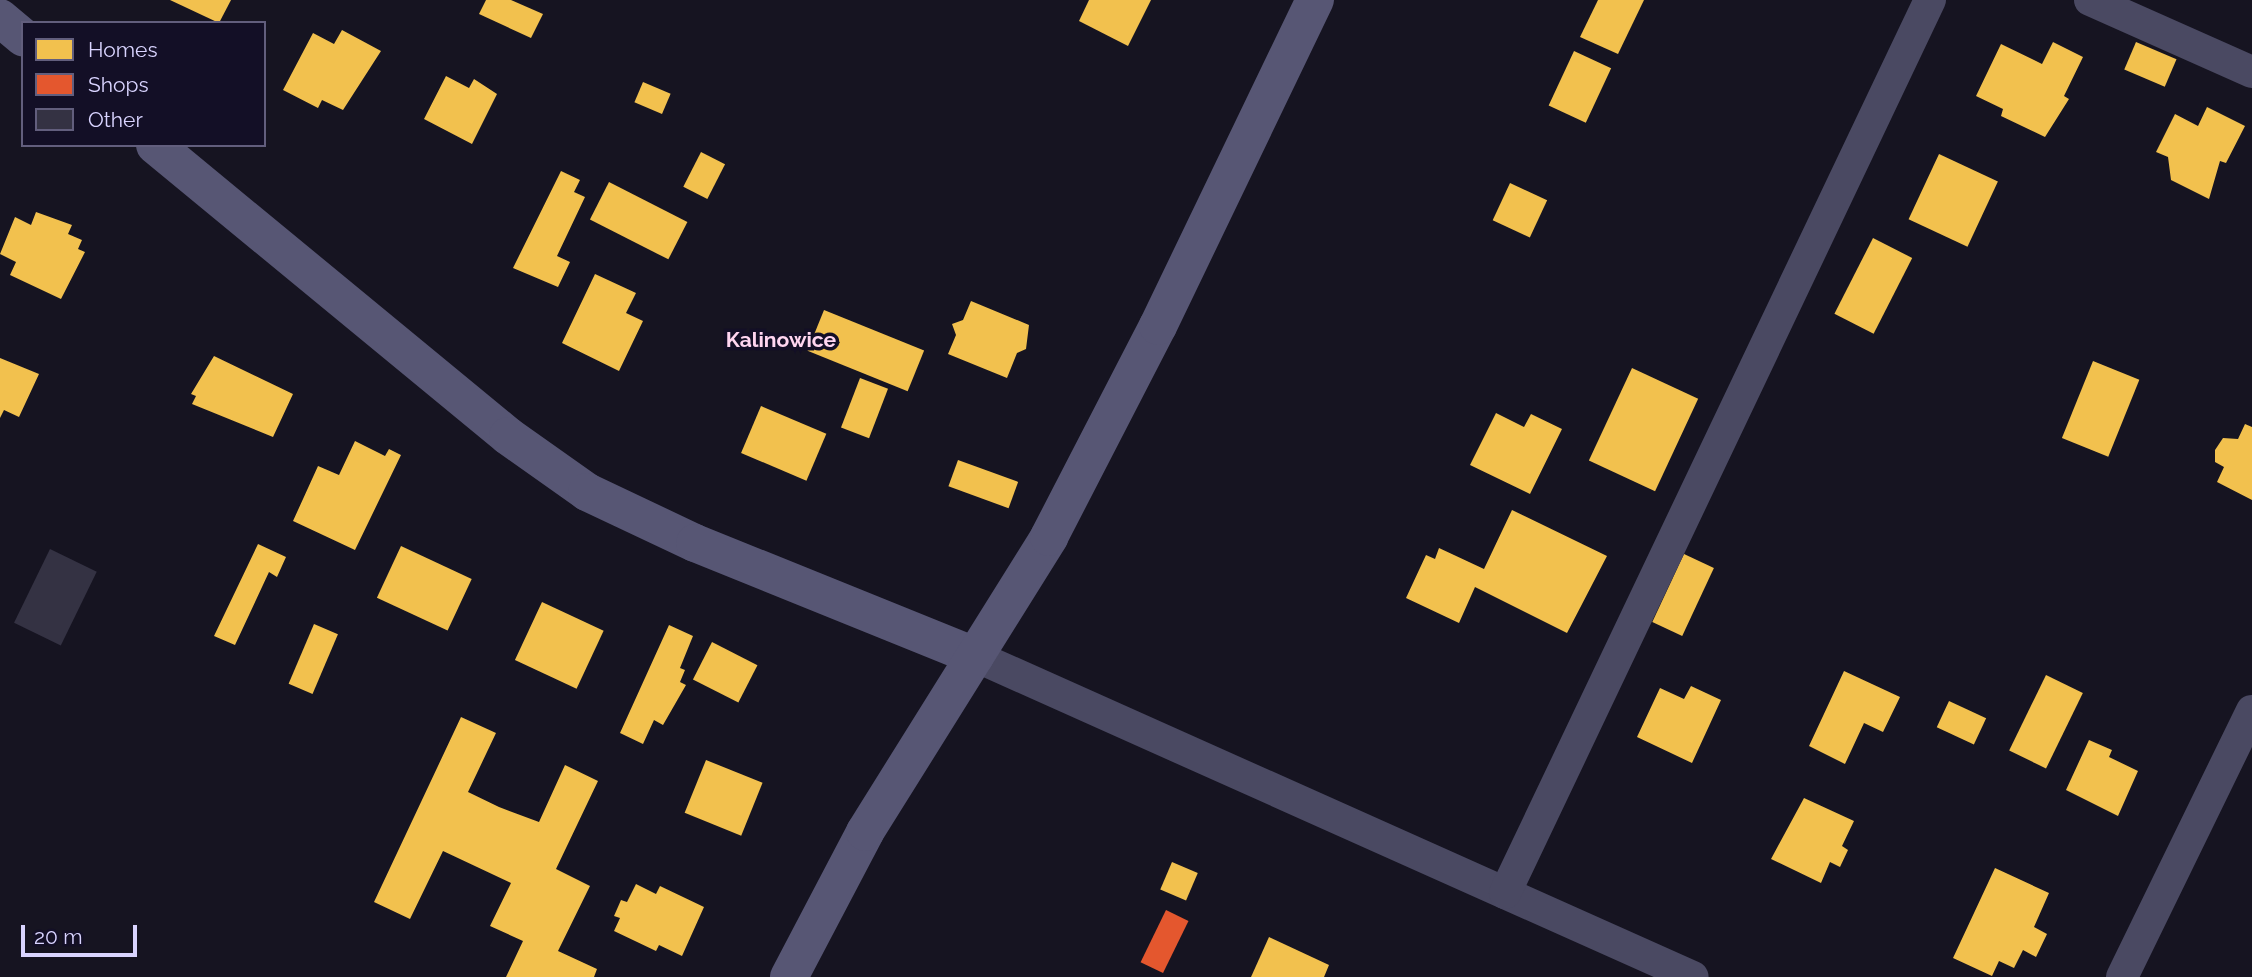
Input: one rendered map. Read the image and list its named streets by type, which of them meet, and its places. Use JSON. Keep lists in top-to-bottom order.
{
  "districts": ["Kalinowice"],
  "legend": ["Homes", "Shops", "Other"],
  "scale_bar": "20 m"
}
